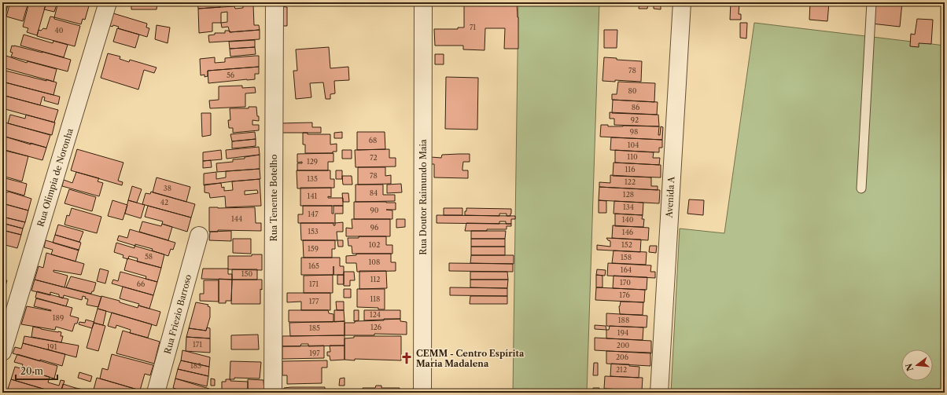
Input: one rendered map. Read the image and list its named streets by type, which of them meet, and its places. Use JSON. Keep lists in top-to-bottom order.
{
  "streets": {
    "street": [
      "Rua Olímpia de Noronha",
      "Rua Doutor Raimundo Maia",
      "Avenida A",
      "Rua Tenente Botelho",
      "Rua Friezio Barroso"
    ]
  },
  "places": {
    "church": ["CEMM - Centro Espírita Maria Madalena"]
  },
  "house_numbers": [
    "71",
    "40",
    "78",
    "56",
    "80",
    "86",
    "92",
    "98",
    "68",
    "104",
    "110",
    "72",
    "129",
    "116",
    "78",
    "135",
    "122",
    "38",
    "84",
    "128",
    "141",
    "42",
    "134",
    "90",
    "147",
    "144",
    "140",
    "96",
    "153",
    "146",
    "102",
    "152",
    "159",
    "58",
    "158",
    "108",
    "165",
    "164",
    "150",
    "112",
    "170",
    "66",
    "171",
    "176",
    "118",
    "177",
    "124",
    "189",
    "188",
    "126",
    "185",
    "194",
    "171",
    "200",
    "191",
    "197",
    "206",
    "183",
    "212"
  ],
  "scale_bar": "20 m",
  "north": "left"
}
